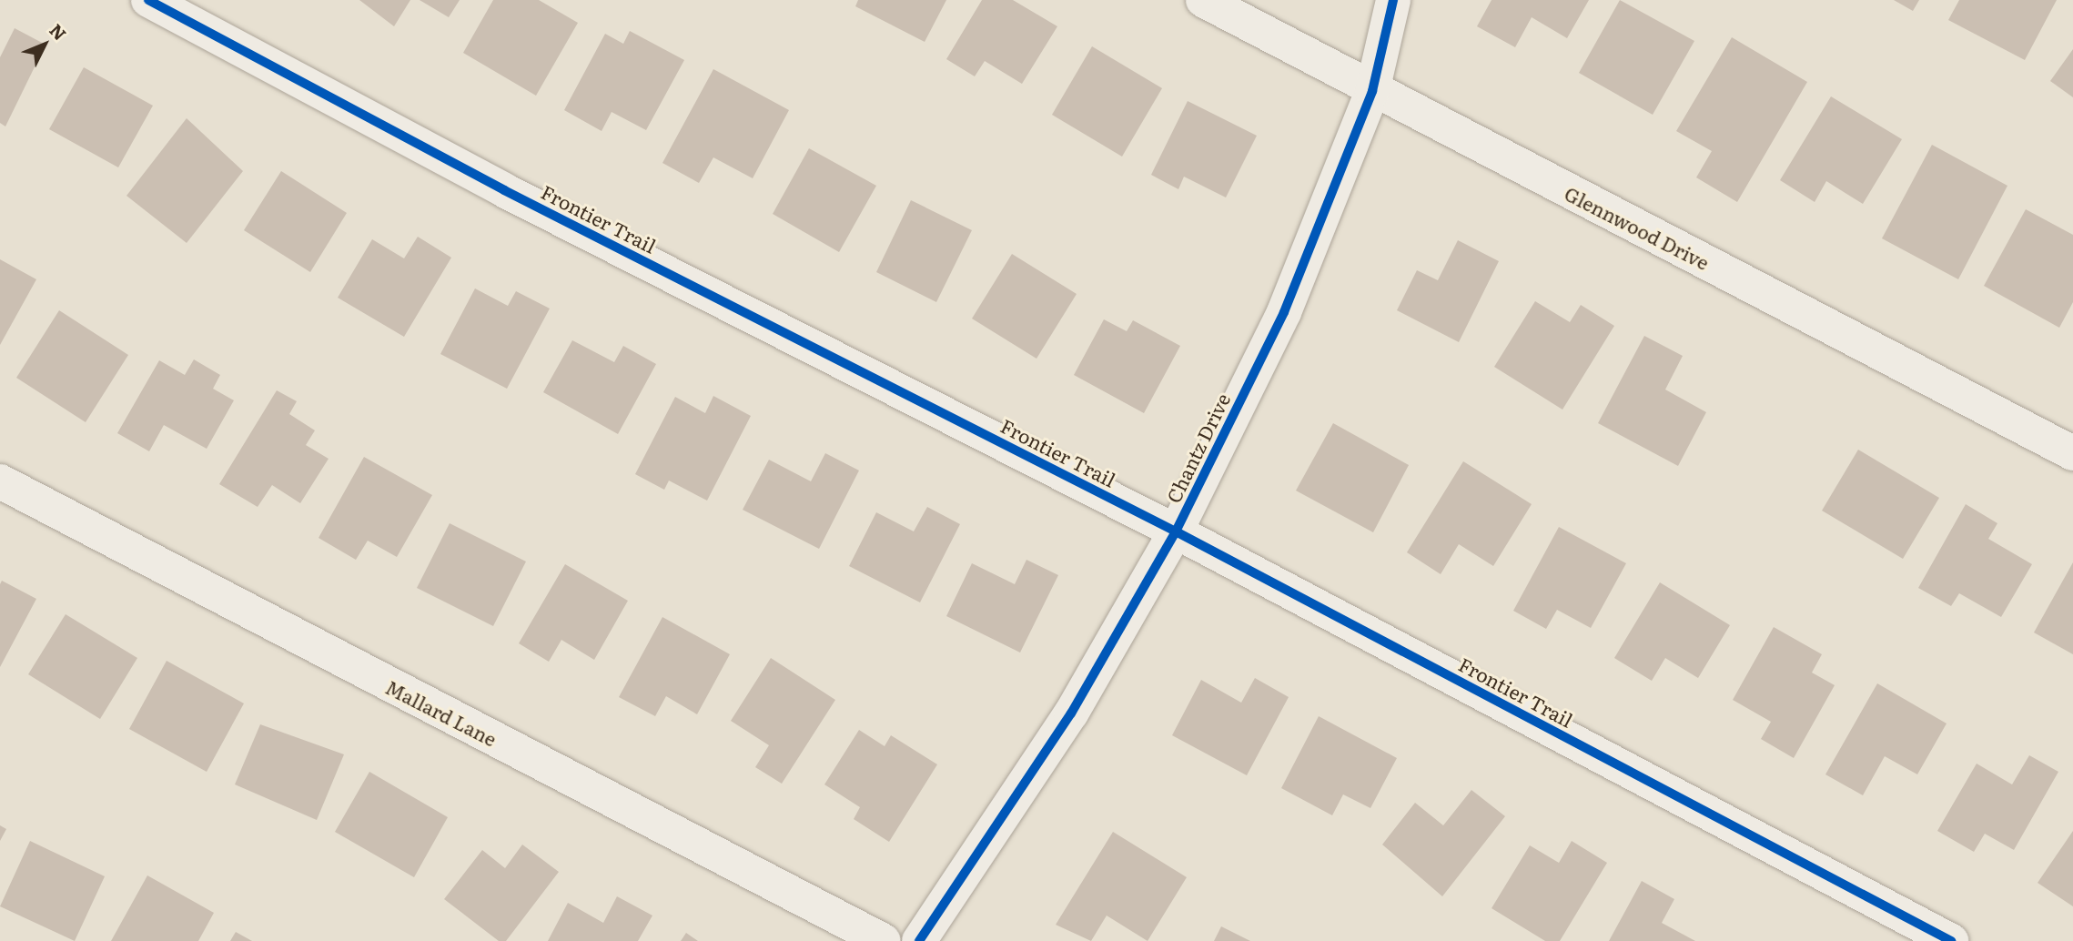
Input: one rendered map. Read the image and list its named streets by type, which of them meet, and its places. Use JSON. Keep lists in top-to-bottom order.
{
  "streets": {
    "street": [
      "Frontier Trail",
      "Glennwood Drive",
      "Chantz Drive",
      "Mallard Lane"
    ]
  },
  "crossings": [
    ["Frontier Trail", "Chantz Drive"],
    ["Glennwood Drive", "Chantz Drive"]
  ],
  "north": "top right"
}
